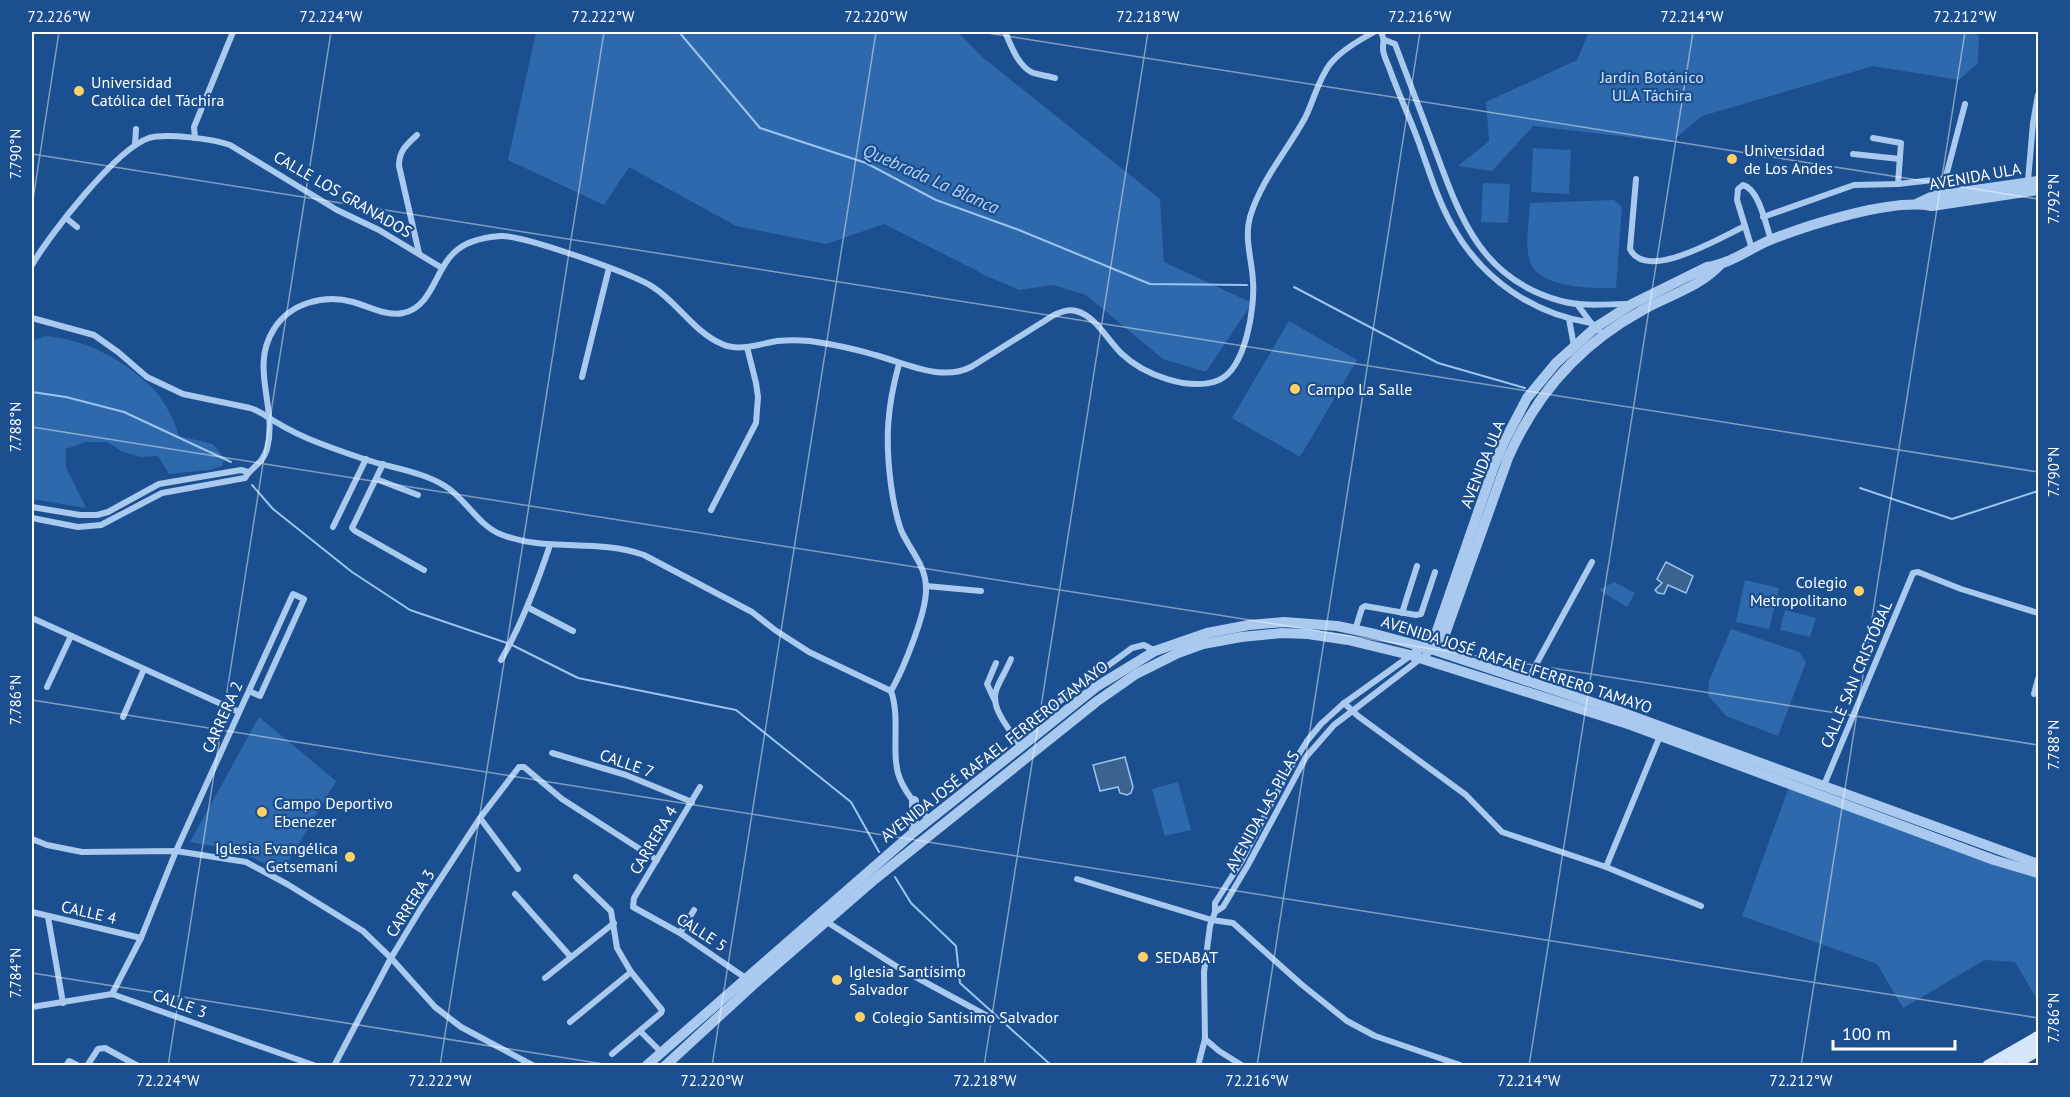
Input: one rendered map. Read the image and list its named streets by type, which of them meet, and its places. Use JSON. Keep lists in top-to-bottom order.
{
  "streets": {
    "street": [
      "AVENIDA ULA",
      "CALLE LOS GRANADOS",
      "AVENIDA JOSÉ RAFAEL FERRERO TAMAYO",
      "CALLE SAN CRISTÓBAL",
      "CARRERA 2",
      "CALLE 7",
      "AVENIDA LAS PILAS",
      "CARRERA 4",
      "CARRERA 3",
      "CALLE 4",
      "CALLE 5",
      "CALLE 3"
    ]
  },
  "crossings": [
    ["AVENIDA ULA", "AVENIDA JOSÉ RAFAEL FERRERO TAMAYO"],
    ["AVENIDA ULA", "AVENIDA LAS PILAS"],
    ["AVENIDA JOSÉ RAFAEL FERRERO TAMAYO", "CALLE SAN CRISTÓBAL"],
    ["AVENIDA JOSÉ RAFAEL FERRERO TAMAYO", "AVENIDA LAS PILAS"],
    ["AVENIDA JOSÉ RAFAEL FERRERO TAMAYO", "CALLE 5"],
    ["CARRERA 2", "CALLE 4"],
    ["CARRERA 2", "CALLE 3"],
    ["CALLE 7", "CARRERA 4"],
    ["CARRERA 4", "CARRERA 3"],
    ["CARRERA 4", "CALLE 5"]
  ],
  "water": ["Quebrada La Blanca"],
  "parks": ["Jardín Botánico ULA Táchira"],
  "places": [
    "Universidad Católica del Táchira",
    "Universidad de Los Andes",
    "Campo La Salle",
    "Colegio Metropolitano",
    "Campo Deportivo Ebenezer",
    "Iglesia Evangélica Getsemani",
    "SEDABAT",
    "Iglesia Santísimo Salvador",
    "Colegio Santísimo Salvador"
  ],
  "scale_bar": "100 m",
  "coordinates": [
    "72.226°W",
    "72.224°W",
    "72.222°W",
    "72.220°W",
    "72.218°W",
    "72.216°W",
    "72.214°W",
    "72.212°W",
    "7.790°N",
    "7.792°N",
    "7.788°N",
    "7.786°N",
    "7.784°N"
  ]
}
